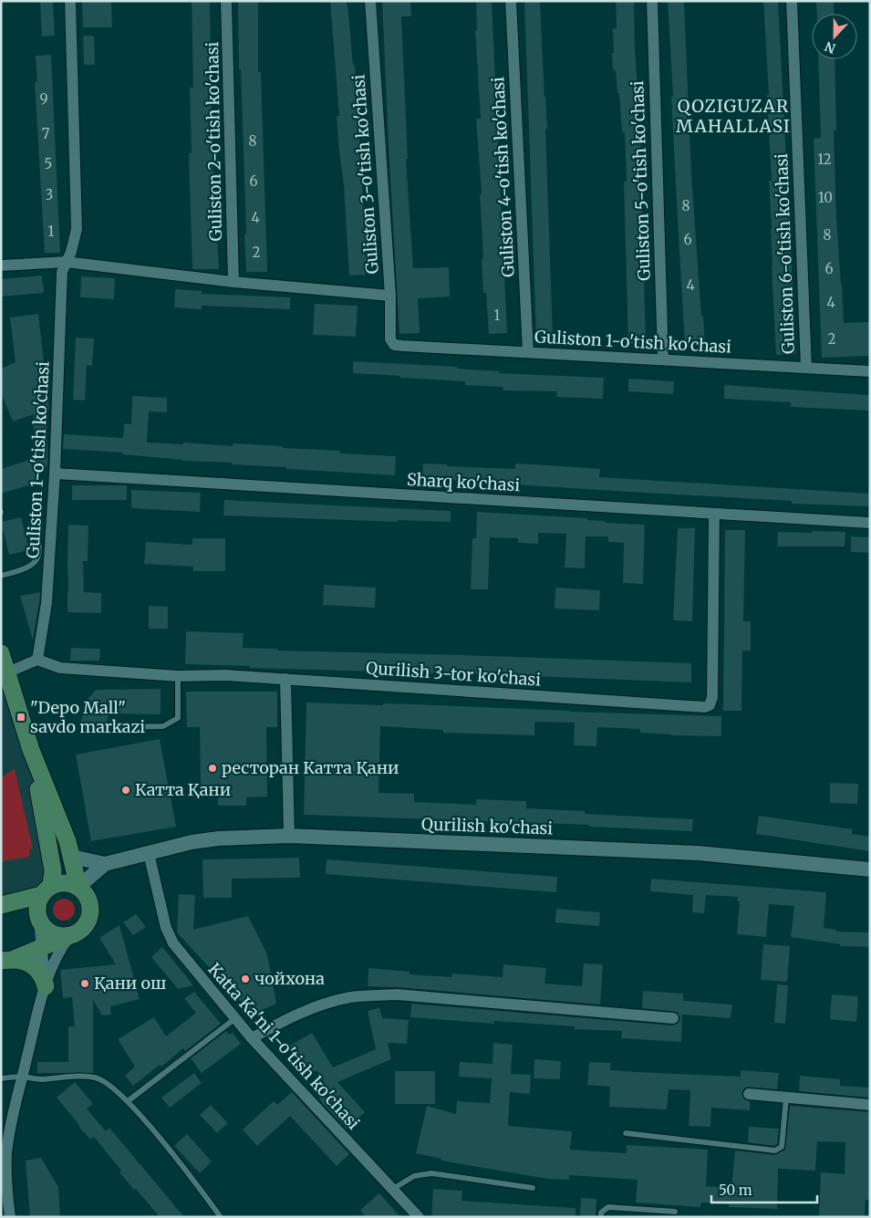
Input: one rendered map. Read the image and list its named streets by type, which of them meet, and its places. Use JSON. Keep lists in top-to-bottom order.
{
  "streets": {
    "street": [
      "Guliston 2-o'tish ko'chasi",
      "Guliston 3-o'tish ko'chasi",
      "Guliston 4-o'tish ko'chasi",
      "Guliston 5-o'tish ko'chasi",
      "Guliston 6-o'tish ko'chasi",
      "Guliston 1-o'tish ko'chasi",
      "Sharq ko'chasi",
      "Qurilish 3-tor ko'chasi",
      "Qurilish ko'chasi",
      "Katta Ka'ni 1-o'tish ko'chasi"
    ]
  },
  "crossings": [
    ["Guliston 3-o'tish ko'chasi", "Guliston 1-o'tish ko'chasi"],
    ["Guliston 4-o'tish ko'chasi", "Guliston 1-o'tish ko'chasi"],
    ["Guliston 5-o'tish ko'chasi", "Guliston 1-o'tish ko'chasi"],
    ["Guliston 6-o'tish ko'chasi", "Guliston 1-o'tish ko'chasi"],
    ["Guliston 1-o'tish ko'chasi", "Sharq ko'chasi"],
    ["Guliston 1-o'tish ko'chasi", "Qurilish 3-tor ko'chasi"],
    ["Sharq ko'chasi", "Qurilish 3-tor ko'chasi"],
    ["Qurilish ko'chasi", "Katta Ka'ni 1-o'tish ko'chasi"]
  ],
  "districts": ["QOZIGUZAR MAHALLASI"],
  "places": {
    "transit": ["\"Depo Mall\" savdo markazi"],
    "other": [
      "ресторан Катта Қани",
      "Катта Қани",
      "чойхона",
      "Қани ош"
    ]
  },
  "house_numbers": [
    "9",
    "7",
    "8",
    "12",
    "5",
    "6",
    "3",
    "10",
    "8",
    "4",
    "1",
    "8",
    "6",
    "2",
    "6",
    "4",
    "4",
    "1",
    "2"
  ],
  "scale_bar": "50 m",
  "north": "bottom"
}
